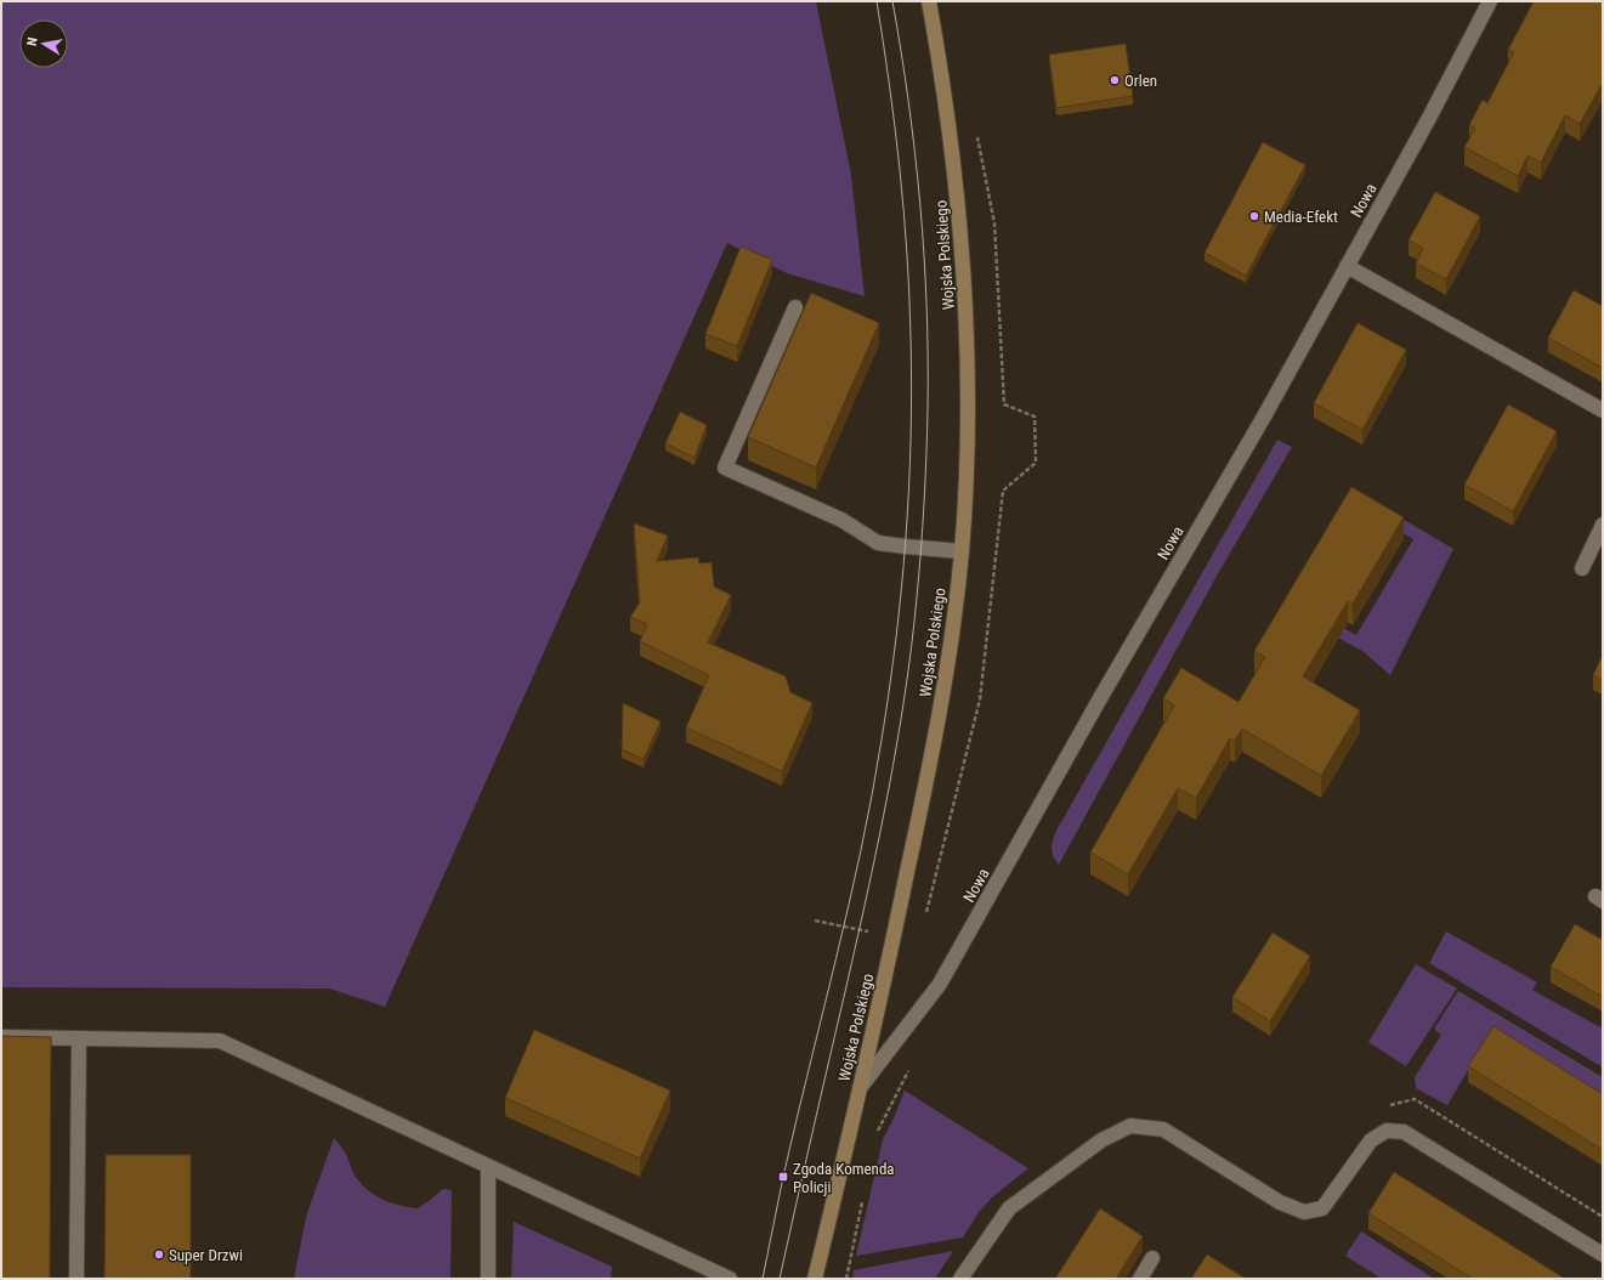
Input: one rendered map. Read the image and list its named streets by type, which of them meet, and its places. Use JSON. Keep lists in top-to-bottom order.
{
  "streets": {
    "street": ["Nowa", "Wojska Polskiego"]
  },
  "crossings": [
    ["Nowa", "Wojska Polskiego"]
  ],
  "places": {
    "other": ["Orlen", "Media-Efekt", "Super Drzwi"],
    "transit": ["Zgoda Komenda Policji"]
  },
  "north": "left"
}
